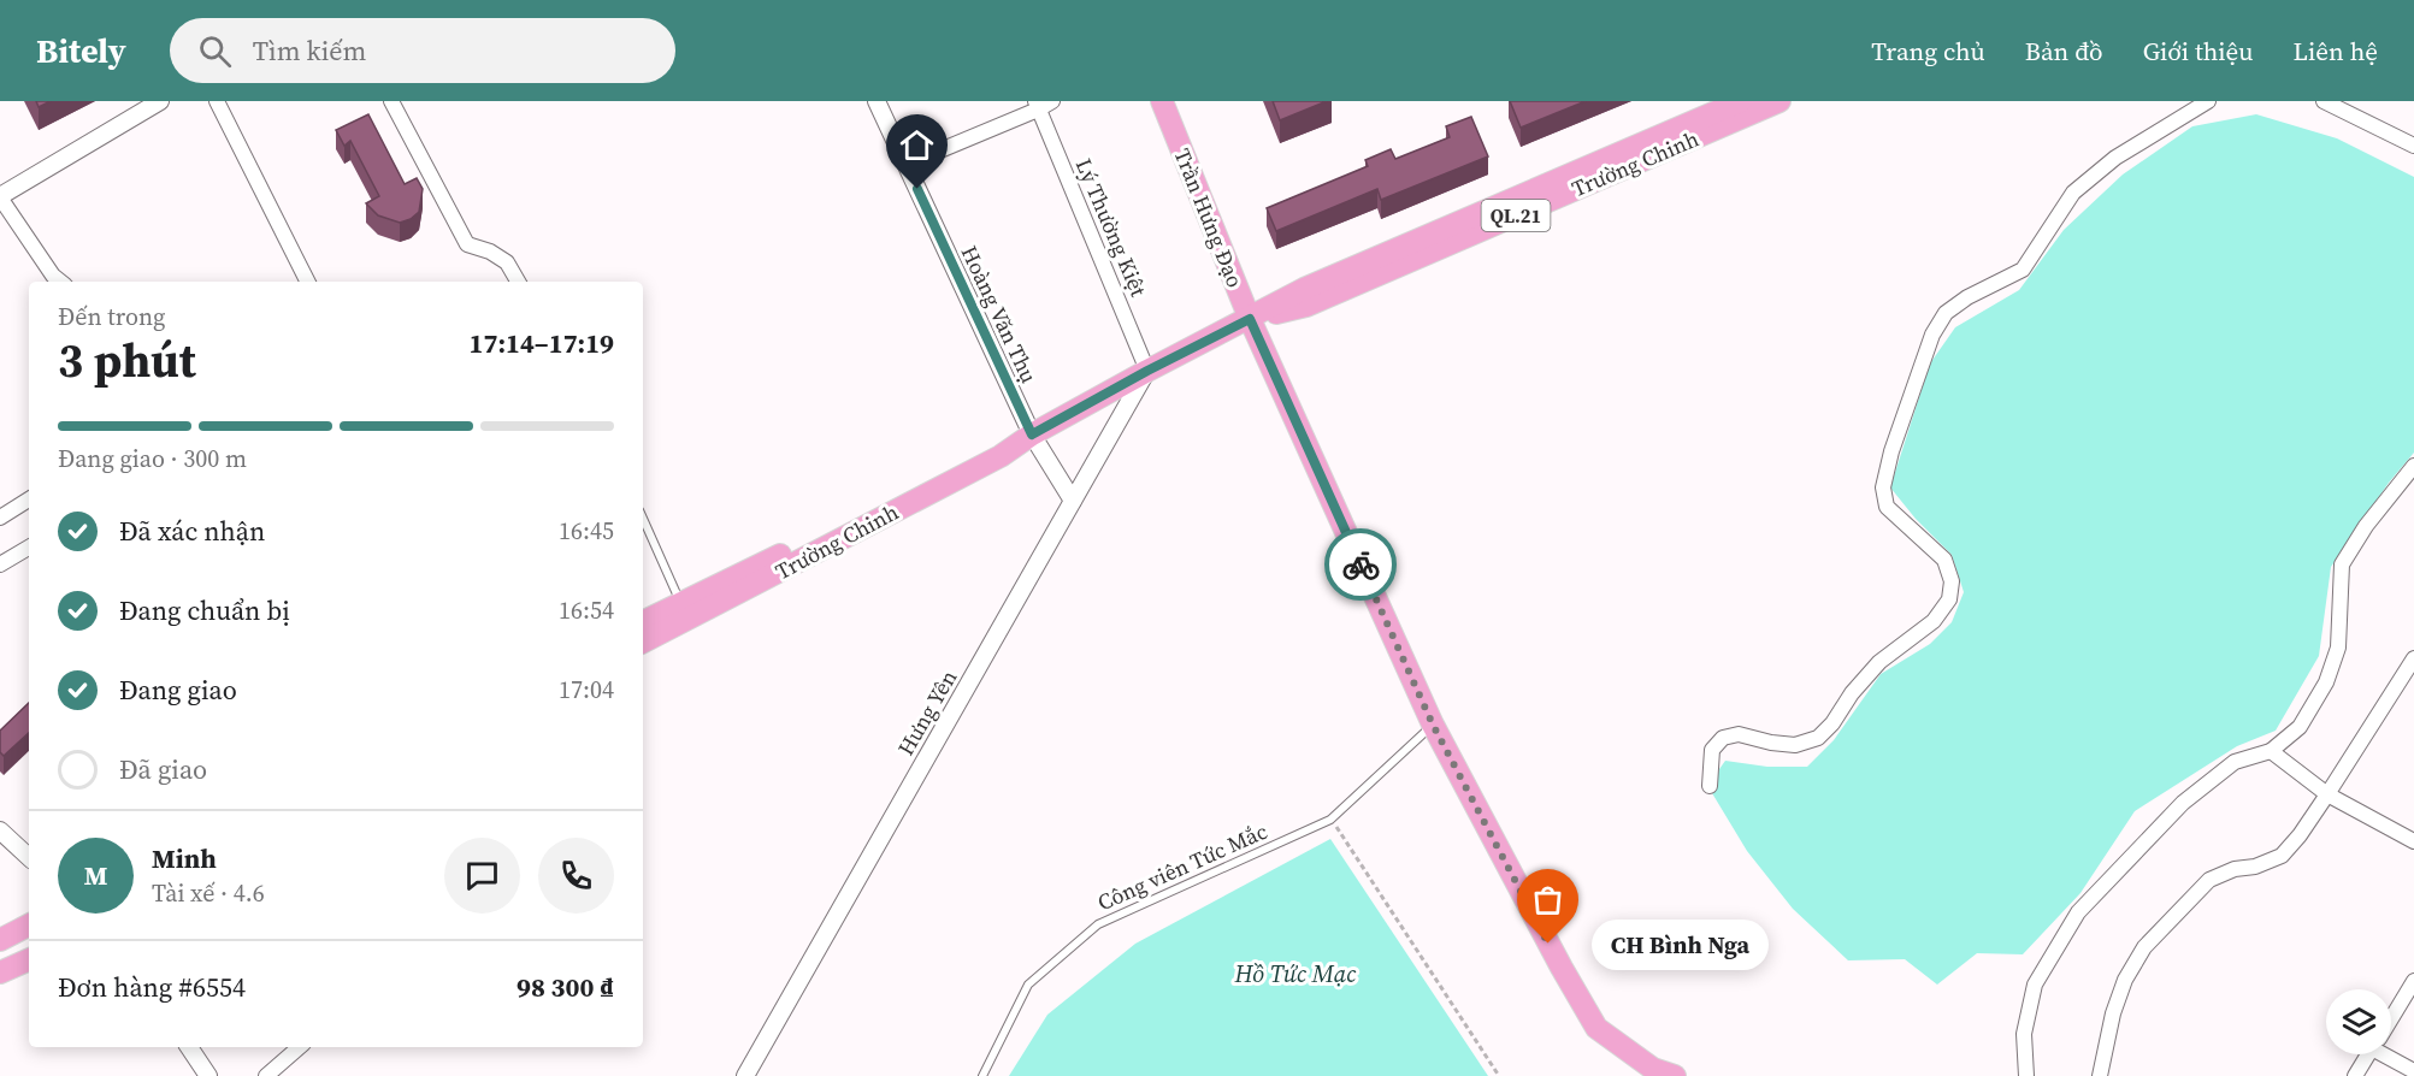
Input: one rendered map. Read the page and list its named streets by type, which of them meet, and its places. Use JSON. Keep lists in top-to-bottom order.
{
  "streets": {
    "main road": ["Trường Chinh", "QL.21", "Trần Hưng Đạo"],
    "street": ["Lý Thường Kiệt", "Hoàng Văn Thụ", "Hưng Yên"],
    "lane": ["Công viên Tức Mắc"]
  },
  "crossings": [
    ["Trường Chinh", "Trần Hưng Đạo"],
    ["Trường Chinh", "Lý Thường Kiệt"],
    ["Trường Chinh", "Hoàng Văn Thụ"],
    ["Trường Chinh", "Hưng Yên"],
    ["Trần Hưng Đạo", "Công viên Tức Mắc"],
    ["Lý Thường Kiệt", "Hưng Yên"],
    ["Hoàng Văn Thụ", "Hưng Yên"]
  ],
  "water": ["Hồ Tức Mạc"],
  "places": ["CH Bình Nga"],
  "page": {
    "header": "Bitely",
    "search": "Tìm kiếm",
    "nav": [
      "Trang chủ",
      "Bản đồ",
      "Giới thiệu",
      "Liên hệ"
    ],
    "heading": ["3 phút", "Đến trong", "17:14–17:19"],
    "panel": [
      "Minh",
      "Tài xế · 4.6",
      "Đơn hàng #6554",
      "98 300 ₫"
    ],
    "bar": "Đang giao · 300 m",
    "list": [
      ["Đã xác nhận", "16:45"],
      ["Đang chuẩn bị", "16:54"],
      ["Đang giao", "17:04"],
      "Đã giao"
    ],
    "round": "M",
    "bubble": "CH Bình Nga"
  }
}
